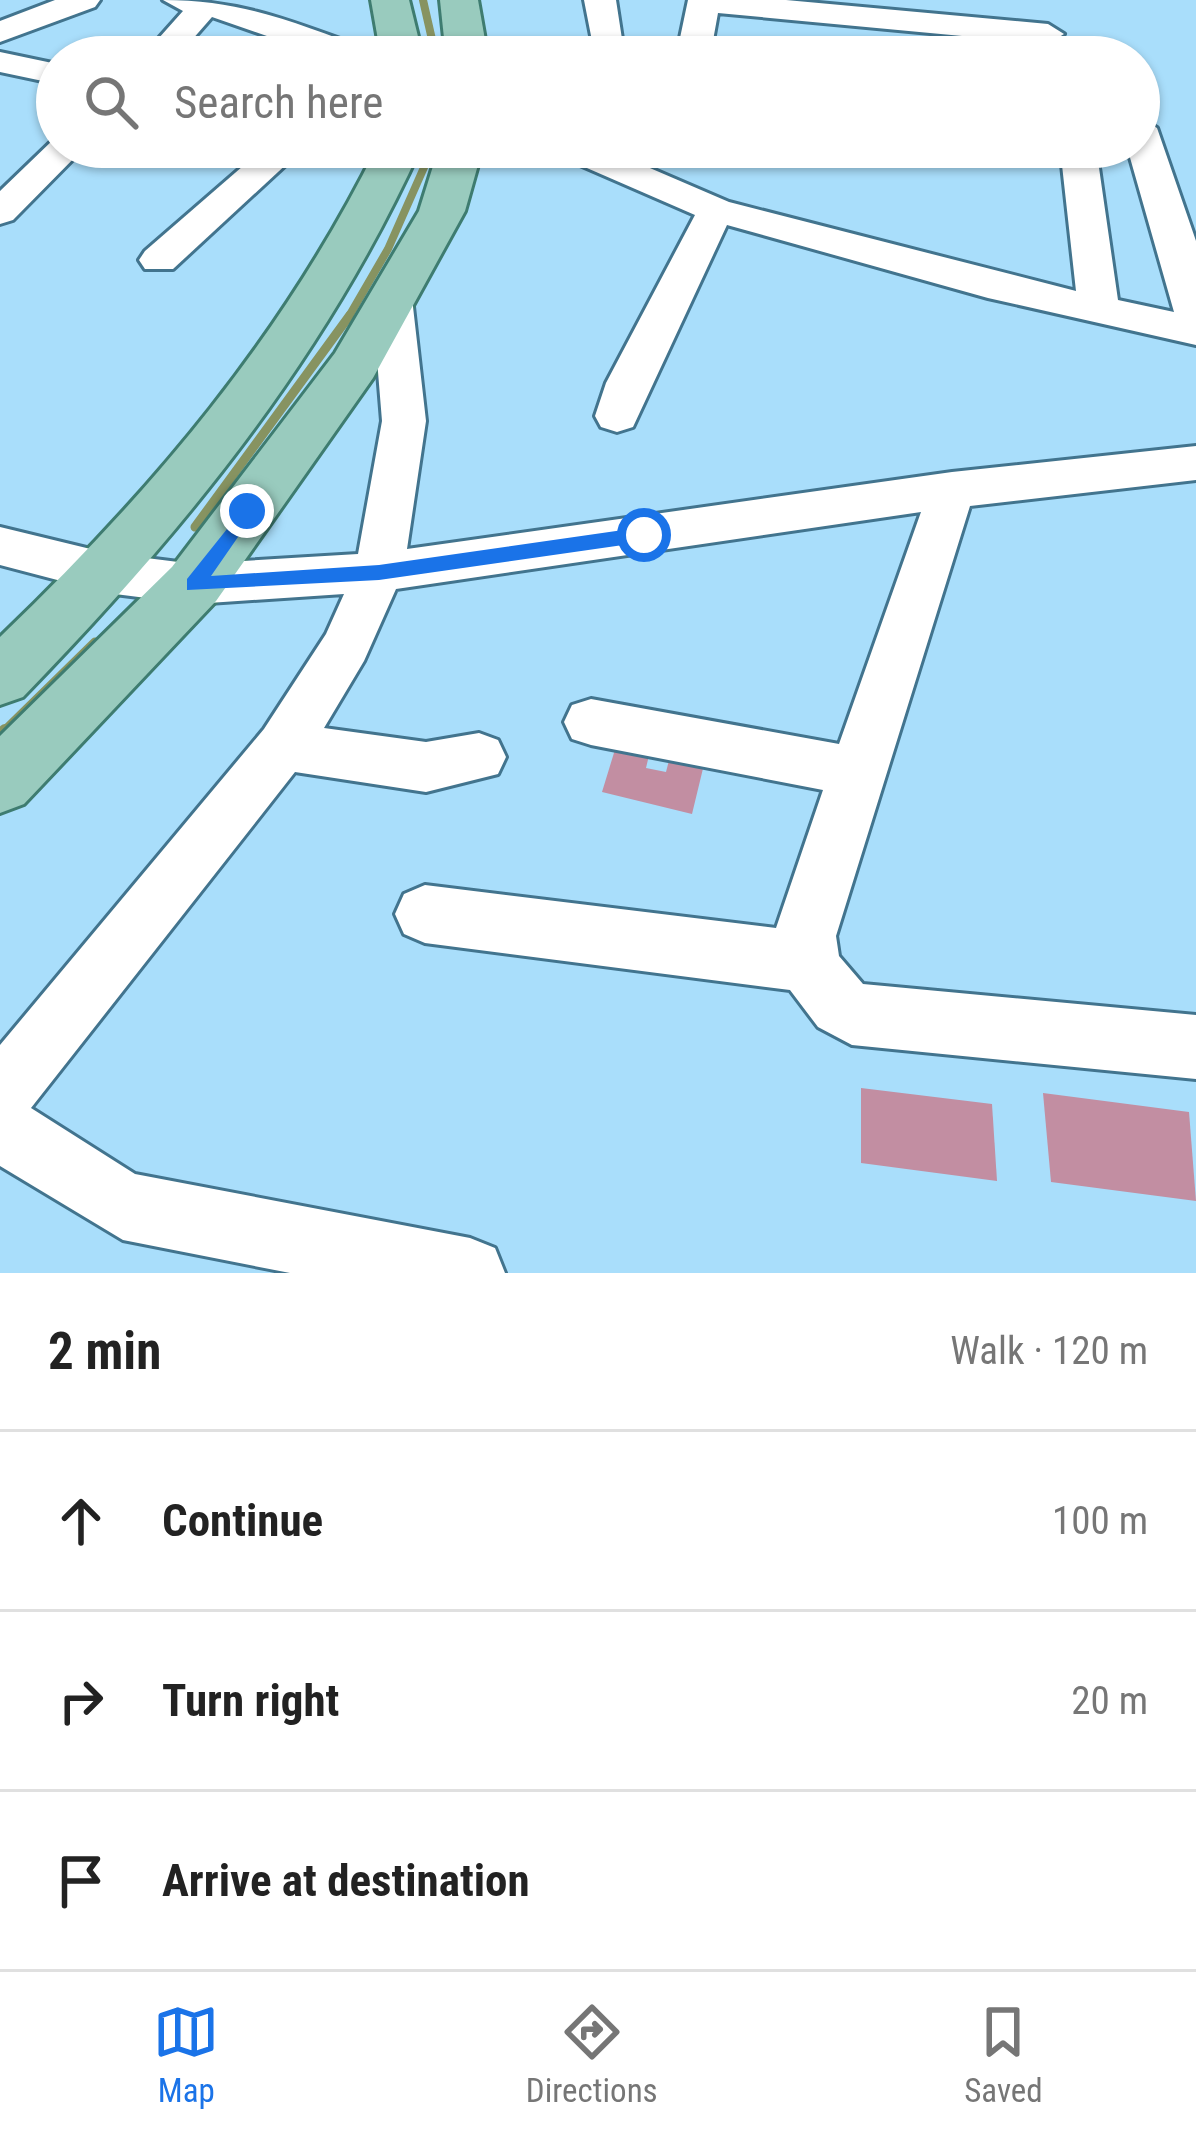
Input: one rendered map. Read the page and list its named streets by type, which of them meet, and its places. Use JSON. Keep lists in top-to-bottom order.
{
  "page": {
    "search": "Search here",
    "heading": ["2 min", "Walk · 120 m"],
    "list": [
      ["Continue", "100 m"],
      ["Turn right", "20 m"],
      "Arrive at destination"
    ],
    "nav": ["Map", "Directions", "Saved"]
  }
}
